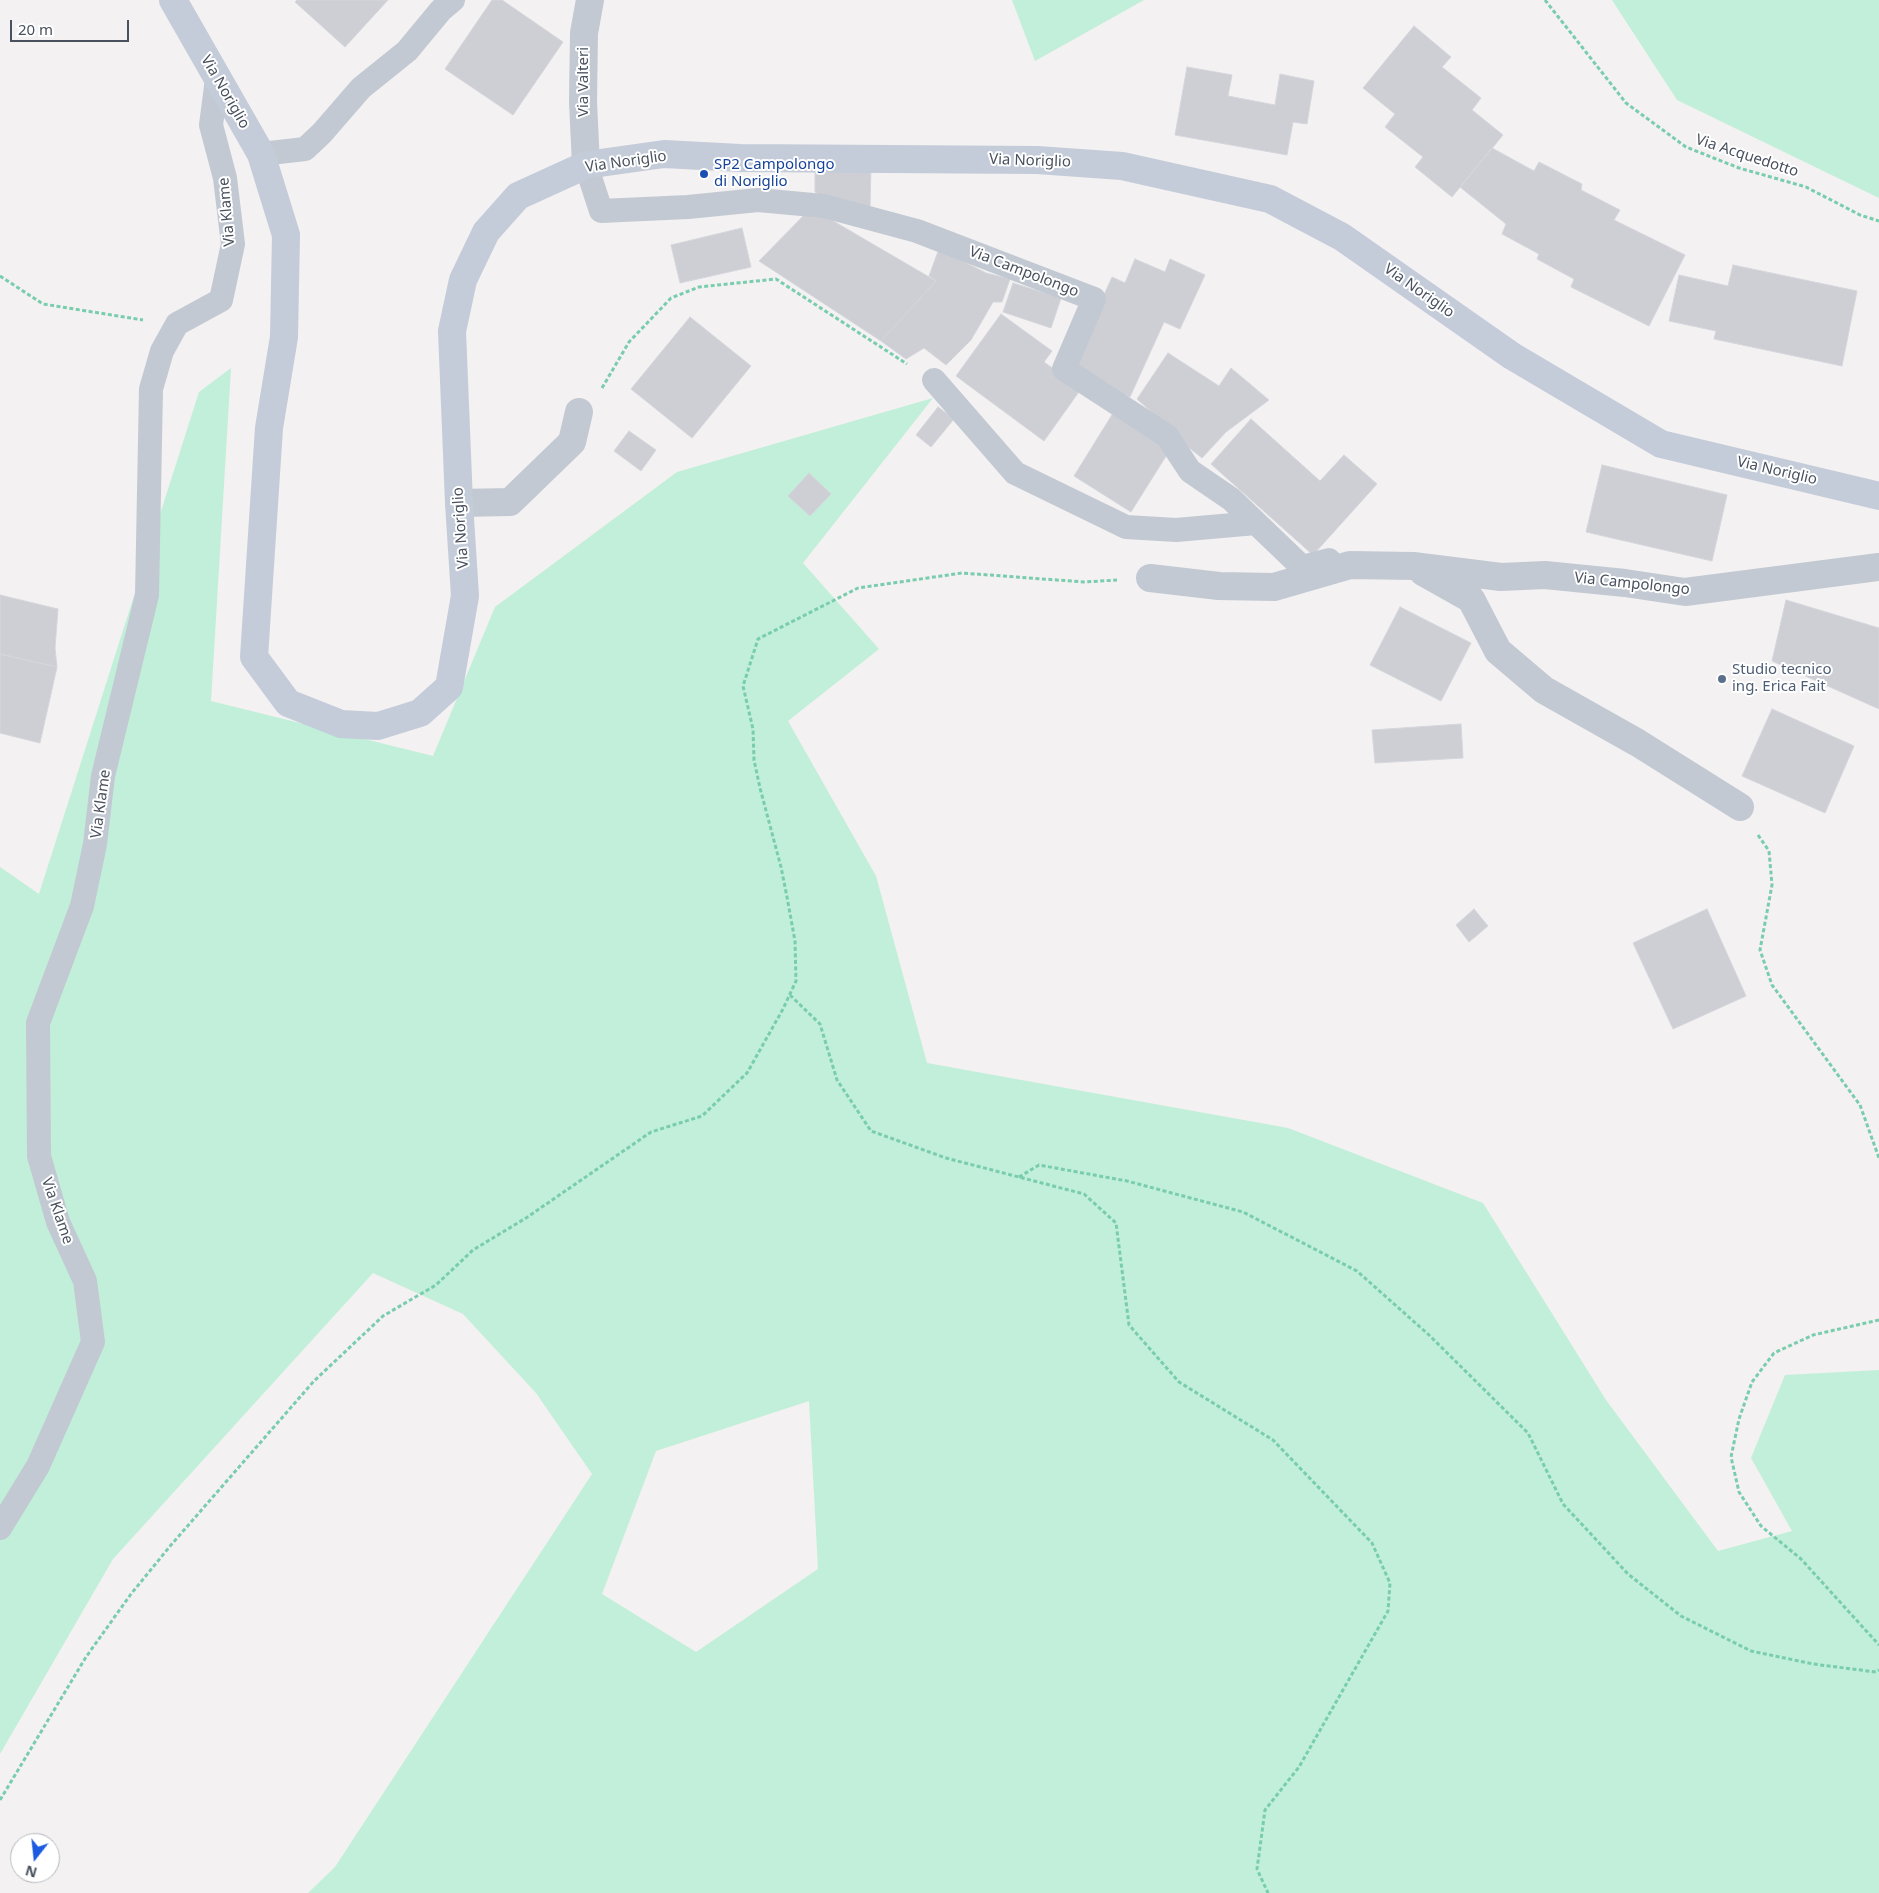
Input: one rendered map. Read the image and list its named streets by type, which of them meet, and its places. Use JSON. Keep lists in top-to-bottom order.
{
  "streets": {
    "main road": ["Via Noriglio"],
    "street": ["Via Valteri", "Via Campolongo"],
    "lane": ["Via Klame"],
    "path": ["Via Acquedotto"]
  },
  "crossings": [
    ["Via Valteri", "Via Noriglio"],
    ["Via Valteri", "Via Campolongo"],
    ["Via Noriglio", "Via Klame"],
    ["Via Noriglio", "Via Campolongo"]
  ],
  "places": ["SP2 Campolongo di Noriglio", "Studio tecnico ing. Erica Fait"],
  "scale_bar": "20 m",
  "north": "bottom"
}
